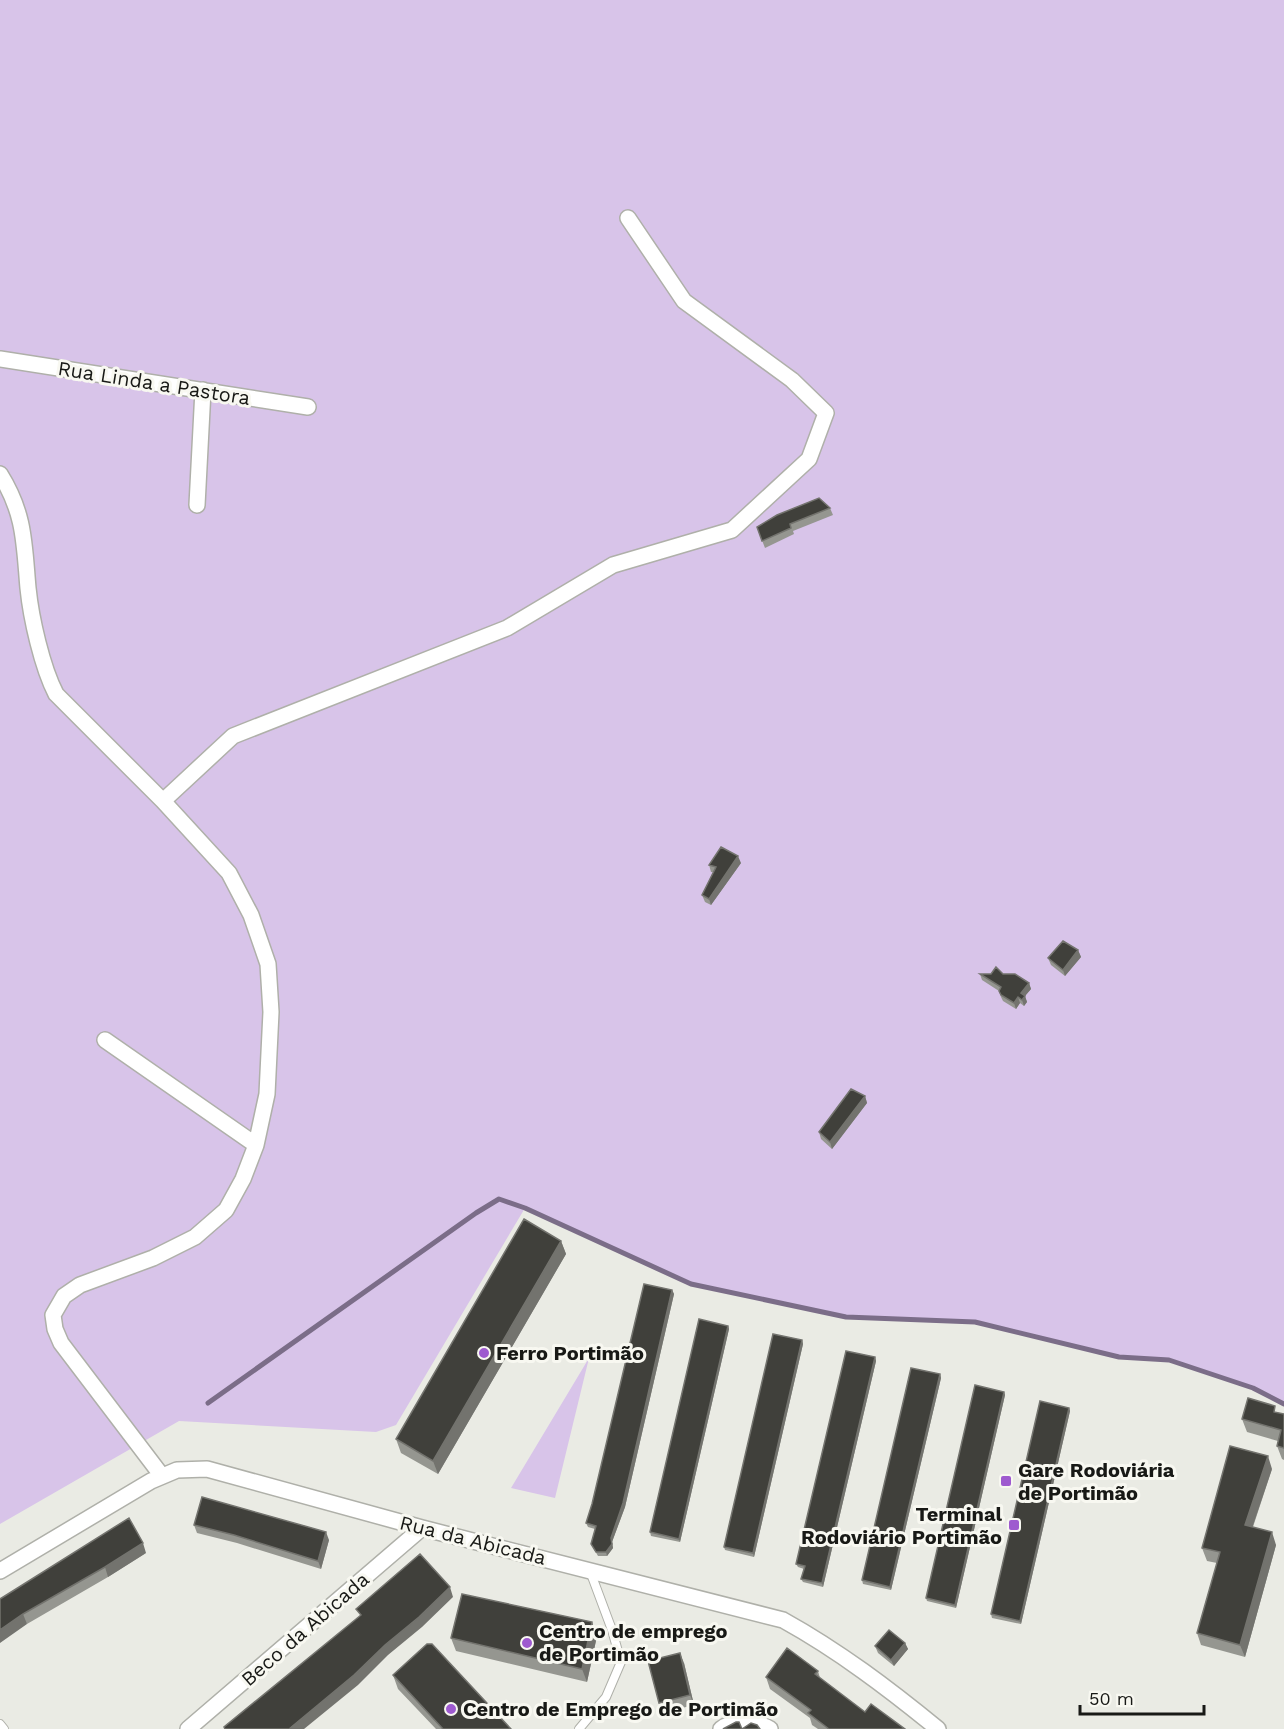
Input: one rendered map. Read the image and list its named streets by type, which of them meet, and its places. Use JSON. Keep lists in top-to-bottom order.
{
  "streets": {
    "street": ["Rua Linda a Pastora", "Rua da Abicada", "Beco da Abicada"]
  },
  "crossings": [
    ["Rua da Abicada", "Beco da Abicada"]
  ],
  "places": {
    "other": ["Ferro Portimão", "Centro de emprego de Portimão", "Centro de Emprego de Portimão"],
    "transit": ["Gare Rodoviária de Portimão", "Terminal Rodoviário Portimão"]
  },
  "scale_bar": "50 m"
}
